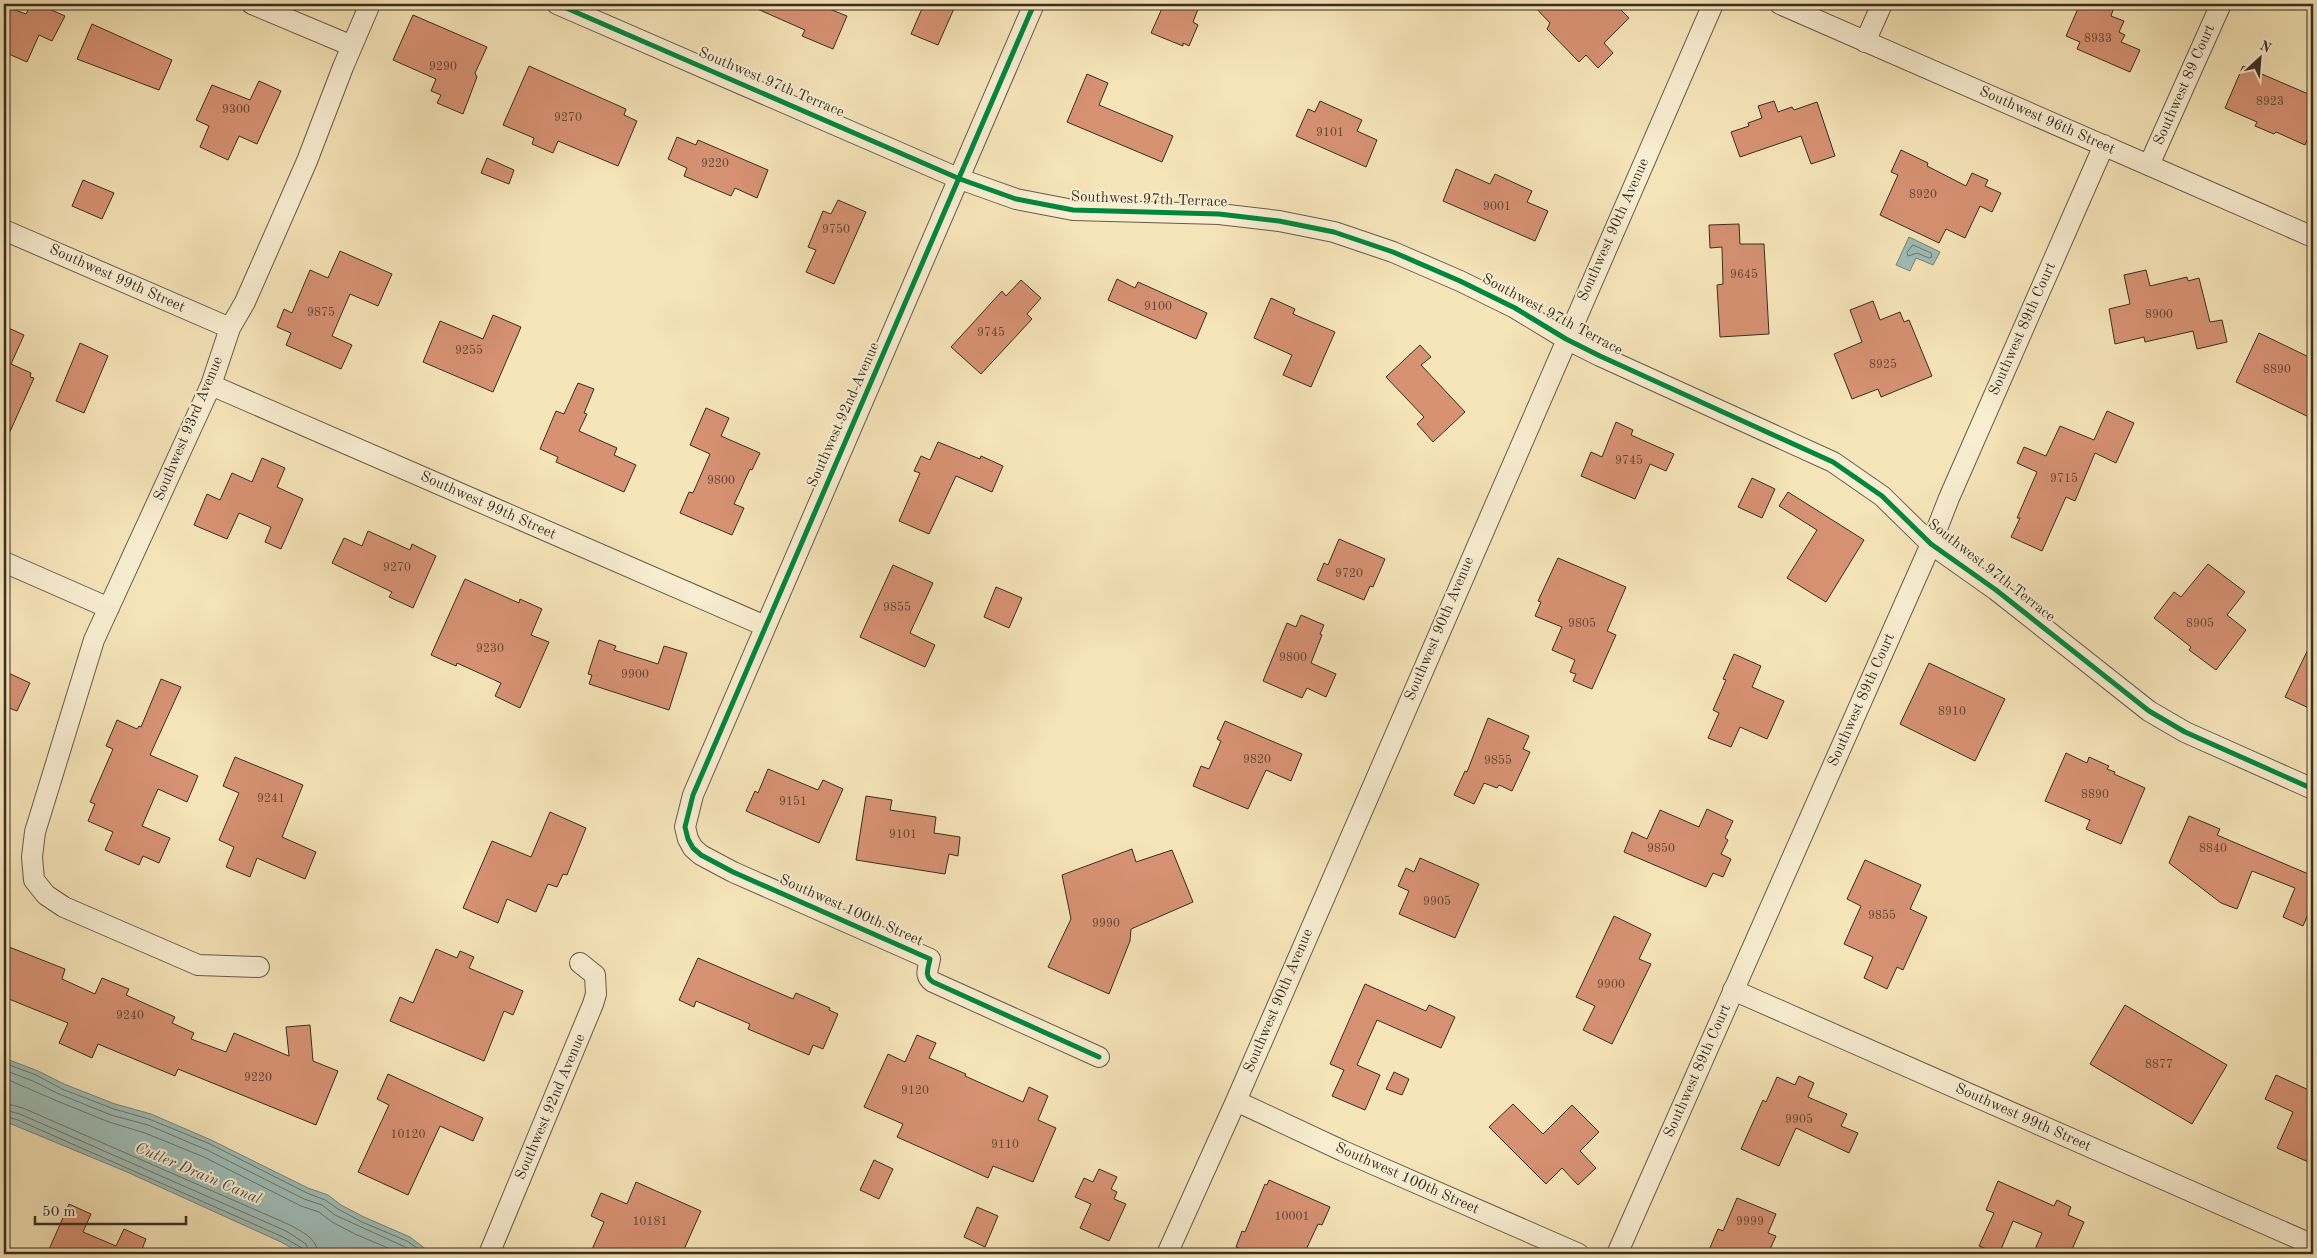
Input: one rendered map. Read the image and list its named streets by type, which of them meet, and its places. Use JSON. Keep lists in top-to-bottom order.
{
  "streets": {
    "street": [
      "Southwest 97th Terrace",
      "Southwest 89 Court",
      "Southwest 96th Street",
      "Southwest 90th Avenue",
      "Southwest 99th Street",
      "Southwest 89th Court",
      "Southwest 92nd Avenue",
      "Southwest 93rd Avenue",
      "Southwest 100th Street"
    ]
  },
  "crossings": [
    ["Southwest 97th Terrace", "Southwest 90th Avenue"],
    ["Southwest 97th Terrace", "Southwest 89th Court"],
    ["Southwest 97th Terrace", "Southwest 92nd Avenue"],
    ["Southwest 89 Court", "Southwest 96th Street"],
    ["Southwest 96th Street", "Southwest 89th Court"],
    ["Southwest 90th Avenue", "Southwest 100th Street"],
    ["Southwest 99th Street", "Southwest 89th Court"],
    ["Southwest 99th Street", "Southwest 92nd Avenue"],
    ["Southwest 99th Street", "Southwest 93rd Avenue"],
    ["Southwest 92nd Avenue", "Southwest 100th Street"]
  ],
  "water": ["Cutler Drain Canal"],
  "house_numbers": [
    "8933",
    "9290",
    "8923",
    "9300",
    "9270",
    "9101",
    "9220",
    "8920",
    "9001",
    "9750",
    "9645",
    "9100",
    "9875",
    "8900",
    "9745",
    "9255",
    "8925",
    "8890",
    "9745",
    "9715",
    "9800",
    "9270",
    "9720",
    "9855",
    "9805",
    "8905",
    "9230",
    "9800",
    "9900",
    "8910",
    "9820",
    "9855",
    "8890",
    "9241",
    "9151",
    "9101",
    "9850",
    "8840",
    "9905",
    "9855",
    "9990",
    "9900",
    "9240",
    "8877",
    "9220",
    "9120",
    "9905",
    "10120",
    "9110",
    "10001",
    "10181",
    "9999"
  ],
  "scale_bar": "50 m",
  "north": "top right"
}
